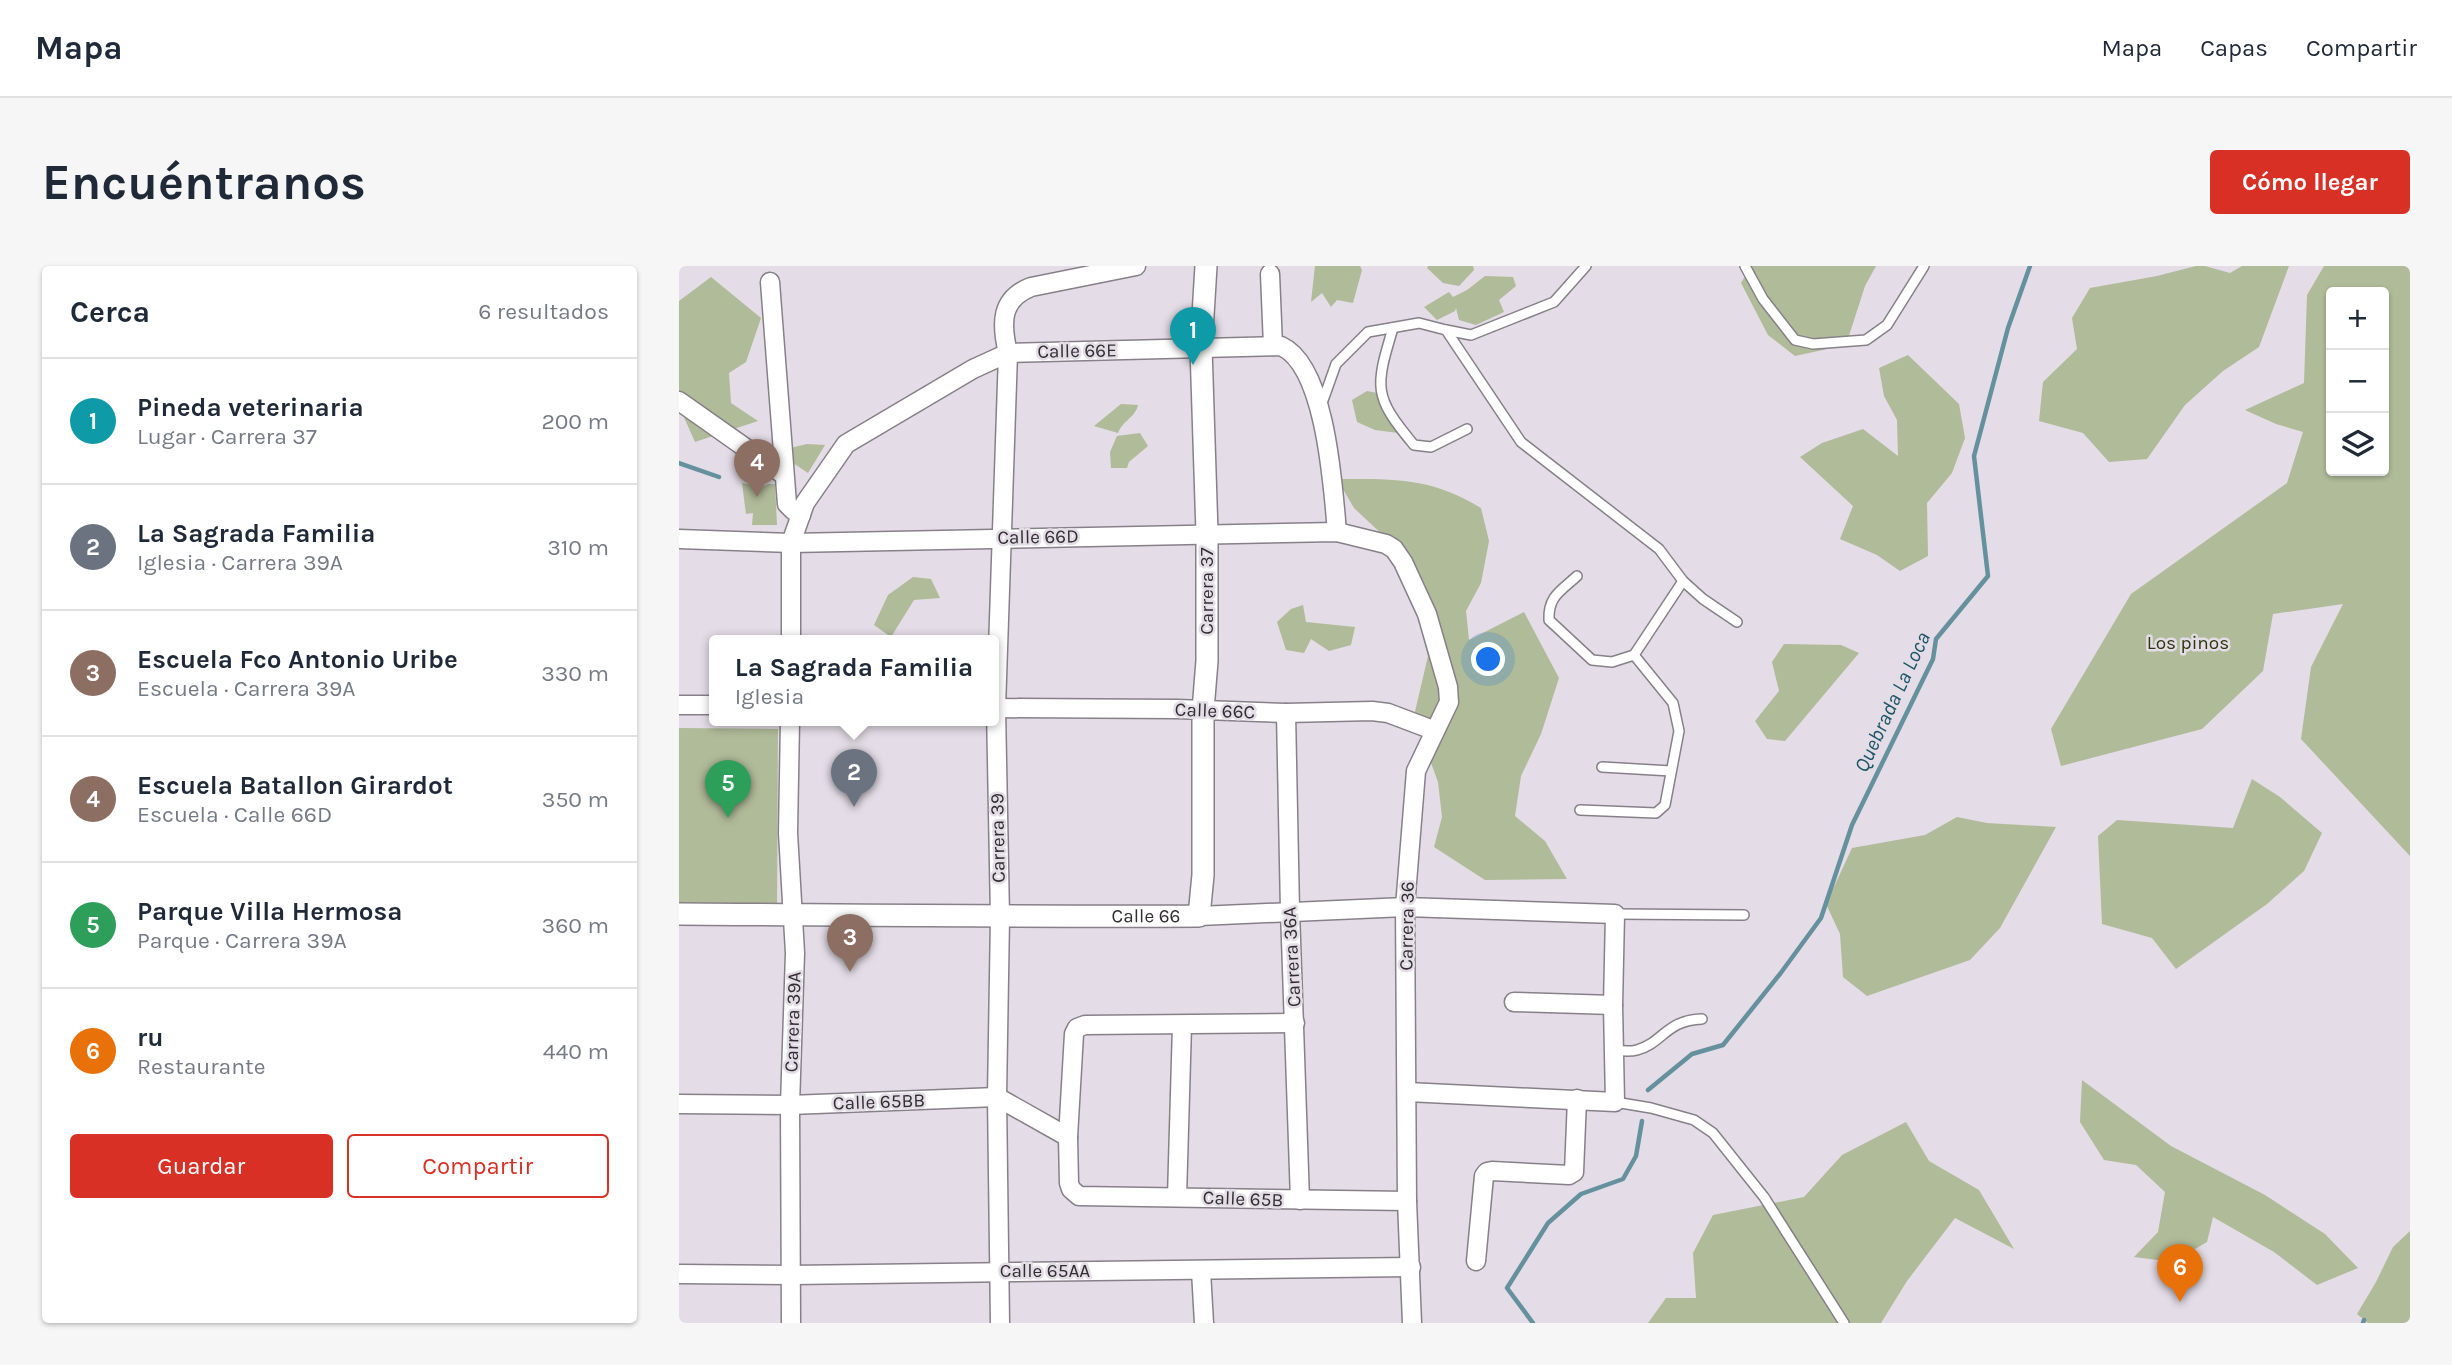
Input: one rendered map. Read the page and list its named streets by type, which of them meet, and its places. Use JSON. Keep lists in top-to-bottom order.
{
  "streets": {
    "street": [
      "Calle 66E",
      "Calle 66D",
      "Carrera 37",
      "Calle 66C",
      "Carrera 39",
      "Calle 66",
      "Carrera 36",
      "Carrera 36A",
      "Carrera 39A",
      "Calle 65BB",
      "Calle 65B",
      "Calle 65AA"
    ]
  },
  "crossings": [
    ["Calle 66E", "Carrera 37"],
    ["Calle 66E", "Carrera 39"],
    ["Calle 66D", "Carrera 37"],
    ["Calle 66D", "Carrera 39"],
    ["Calle 66D", "Carrera 36"],
    ["Carrera 37", "Calle 66C"],
    ["Carrera 37", "Calle 66"],
    ["Calle 66C", "Carrera 36"],
    ["Calle 66C", "Carrera 36A"],
    ["Carrera 39", "Calle 66"],
    ["Carrera 39", "Calle 65BB"],
    ["Carrera 39", "Calle 65AA"],
    ["Calle 66", "Carrera 36"],
    ["Calle 66", "Carrera 36A"],
    ["Calle 66", "Carrera 39A"],
    ["Carrera 36", "Calle 65B"],
    ["Carrera 36", "Calle 65AA"],
    ["Carrera 36A", "Calle 65B"],
    ["Carrera 39A", "Calle 65BB"],
    ["Carrera 39A", "Calle 65AA"]
  ],
  "water": ["Quebrada La Loca"],
  "parks": ["Los pinos"],
  "page": {
    "header": "Mapa",
    "nav": ["Mapa", "Capas", "Compartir"],
    "buttons": [
      "Cómo llegar",
      ["Guardar", "Compartir"]
    ],
    "title": "Encuéntranos",
    "heading": ["Cerca", "6 resultados"],
    "map_buttons": ["+", "−"],
    "pins": [
      "1",
      "4",
      "2",
      "5",
      "3",
      "6"
    ],
    "list": [
      {
        "mark": "1",
        "name": "Pineda veterinaria",
        "note": "Lugar · Carrera 37",
        "value": "200 m"
      },
      {
        "mark": "2",
        "name": "La Sagrada Familia",
        "note": "Iglesia · Carrera 39A",
        "value": "310 m"
      },
      {
        "mark": "3",
        "name": "Escuela Fco Antonio Uribe",
        "note": "Escuela · Carrera 39A",
        "value": "330 m"
      },
      {
        "mark": "4",
        "name": "Escuela Batallon Girardot",
        "note": "Escuela · Calle 66D",
        "value": "350 m"
      },
      {
        "mark": "5",
        "name": "Parque Villa Hermosa",
        "note": "Parque · Carrera 39A",
        "value": "360 m"
      },
      {
        "mark": "6",
        "name": "ru",
        "note": "Restaurante",
        "value": "440 m"
      }
    ],
    "popup": ["La Sagrada Familia", "Iglesia"]
  }
}
